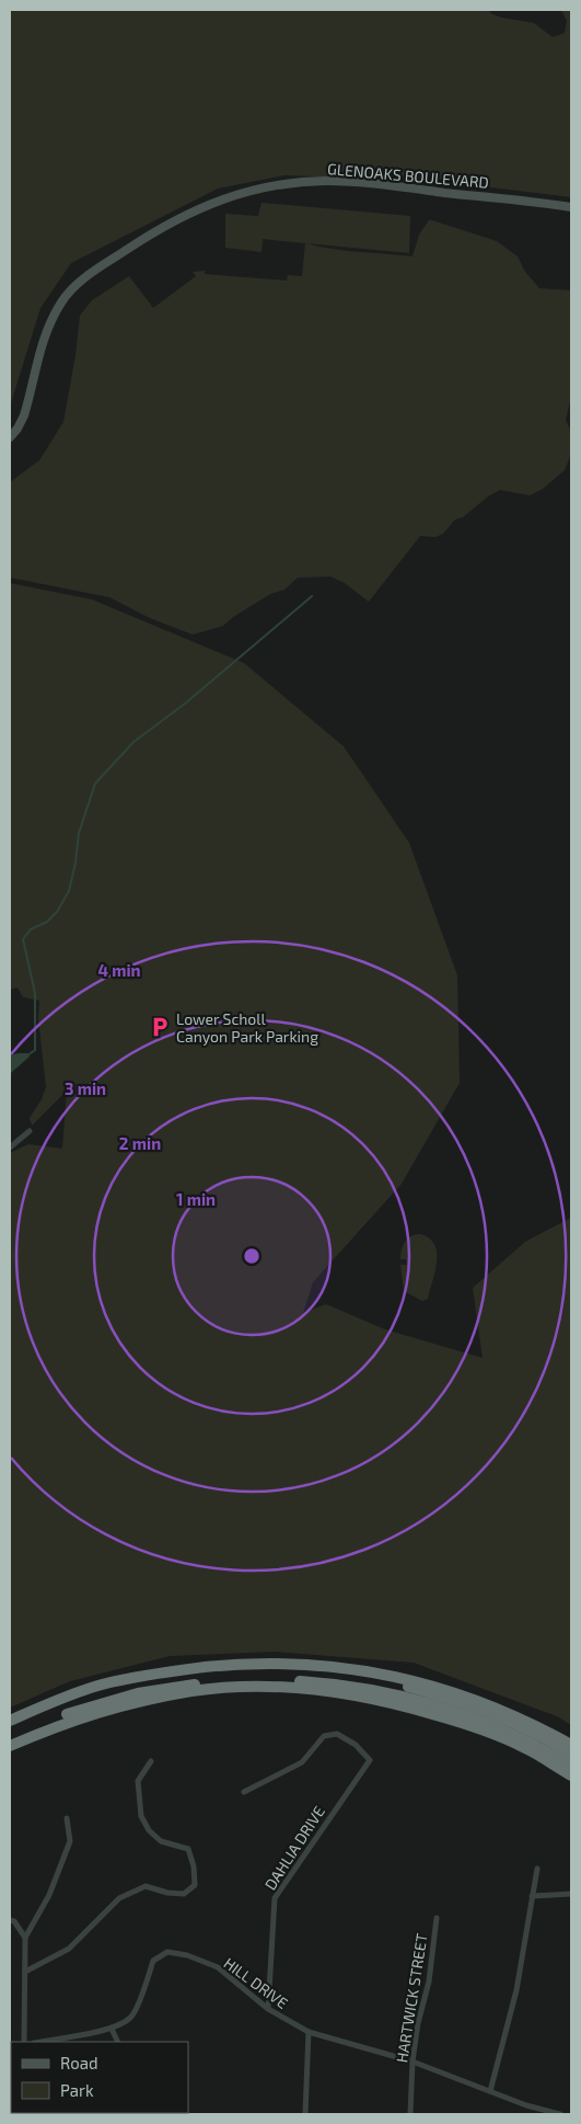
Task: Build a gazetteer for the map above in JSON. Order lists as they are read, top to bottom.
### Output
{
  "streets": {
    "street": [
      "GLENOAKS BOULEVARD",
      "DAHLIA DRIVE",
      "HILL DRIVE",
      "HARTWICK STREET"
    ]
  },
  "crossings": [
    ["DAHLIA DRIVE", "HILL DRIVE"],
    ["HILL DRIVE", "HARTWICK STREET"]
  ],
  "places": {
    "parking": ["Lower Scholl Canyon Park Parking"]
  },
  "legend": ["Road", "Park"],
  "rings": [
    "4 min",
    "3 min",
    "2 min",
    "1 min"
  ]
}
